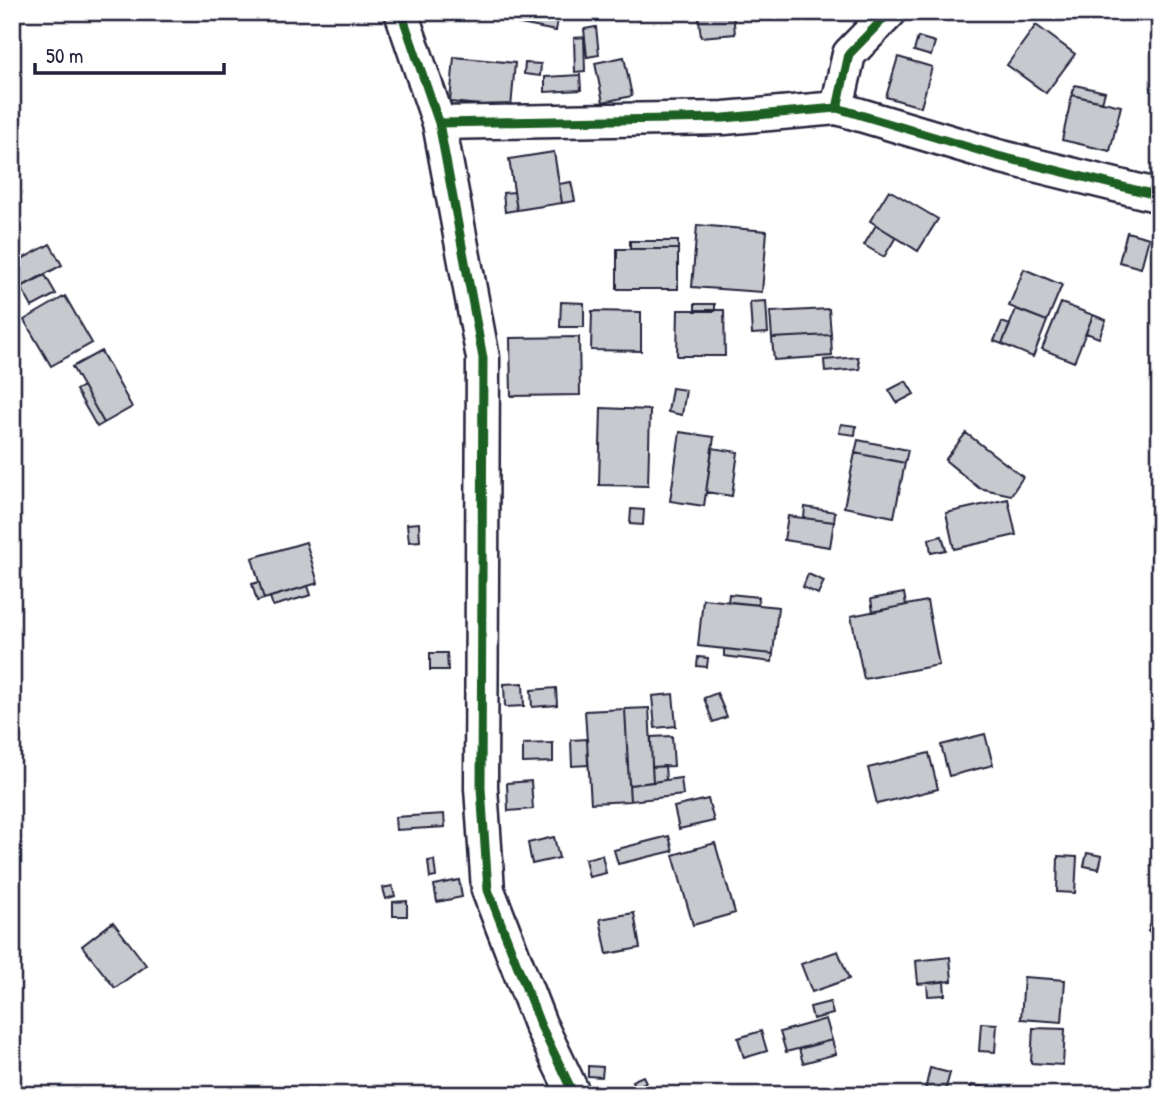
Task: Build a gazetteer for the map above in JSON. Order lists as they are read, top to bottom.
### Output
{
  "scale_bar": "50 m"
}
